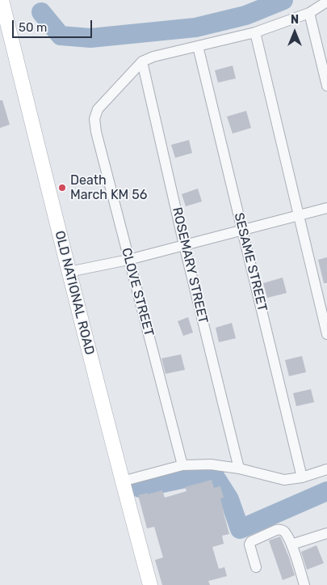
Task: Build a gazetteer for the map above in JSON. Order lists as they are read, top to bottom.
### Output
{
  "streets": {
    "main road": ["OLD NATIONAL ROAD"],
    "street": ["SESAME STREET", "ROSEMARY STREET", "CLOVE STREET"]
  },
  "crossings": [
    ["ROSEMARY STREET", "CLOVE STREET"]
  ],
  "places": ["Death March KM 56"],
  "scale_bar": "50 m",
  "north": "top"
}
